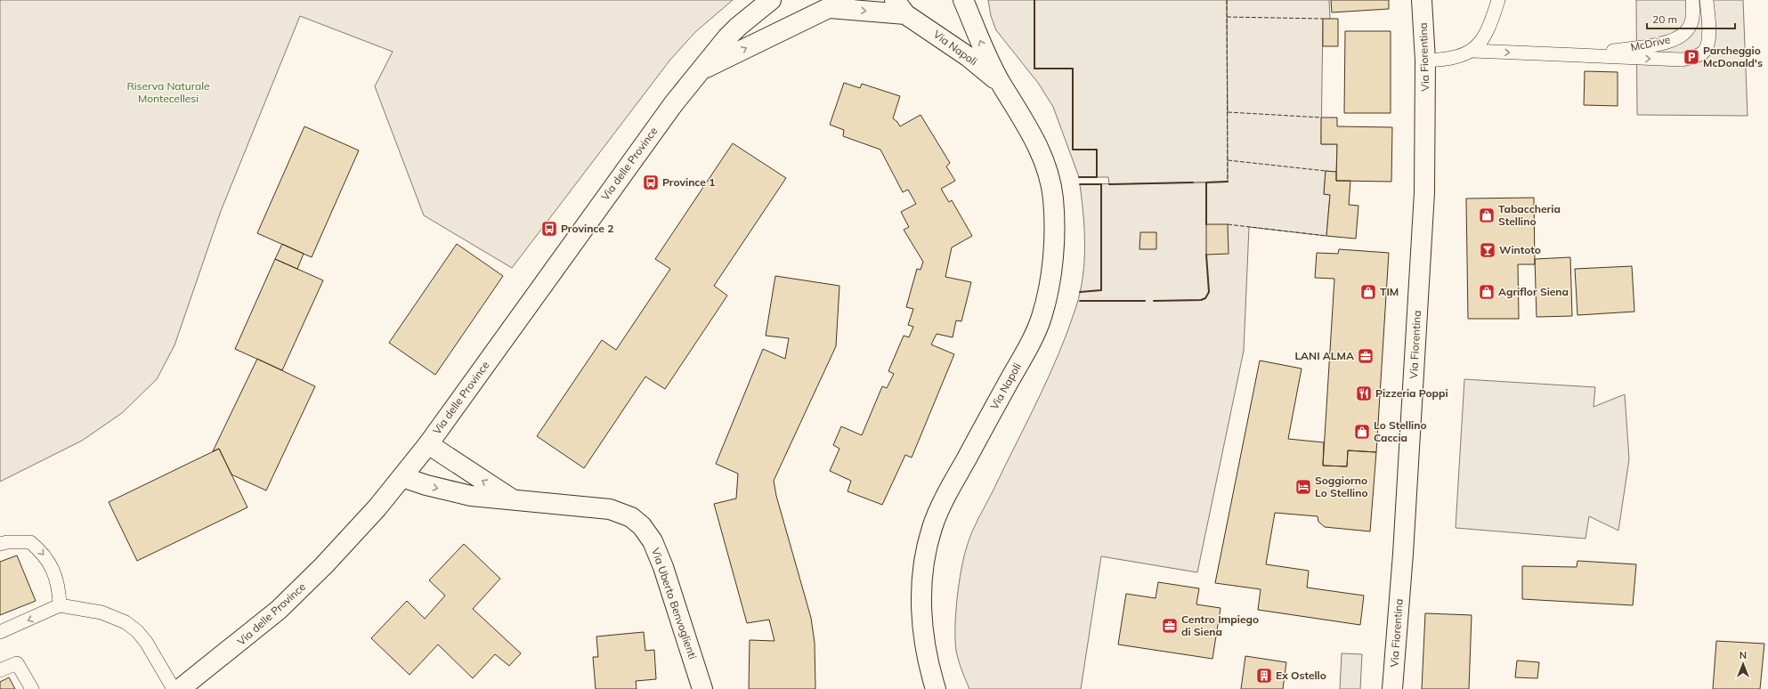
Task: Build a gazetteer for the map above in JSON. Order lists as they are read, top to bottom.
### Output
{
  "streets": {
    "main road": [
      "Via Napoli",
      "Via Fiorentina",
      "Via delle Province",
      "Via Uberto Benvoglienti"
    ],
    "lane": ["McDrive"]
  },
  "crossings": [
    ["Via Napoli", "Via delle Province"],
    ["Via delle Province", "Via Uberto Benvoglienti"]
  ],
  "parks": ["Riserva Naturale Montecellesi"],
  "places": {
    "parking": ["Parcheggio McDonald's"],
    "bus stop": ["Province 1", "Province 2"],
    "shop": [
      "Tabaccheria Stellino",
      "TIM",
      "Agriflor Siena",
      "Lo Stellino Caccia"
    ],
    "bar": ["Wintoto"],
    "office": ["LANI ALMA", "Centro Impiego di Siena"],
    "restaurant": ["Pizzeria Poppi"],
    "hotel": ["Soggiorno Lo Stellino"],
    "building": ["Ex Ostello"]
  },
  "scale_bar": "20 m",
  "north": "top"
}
